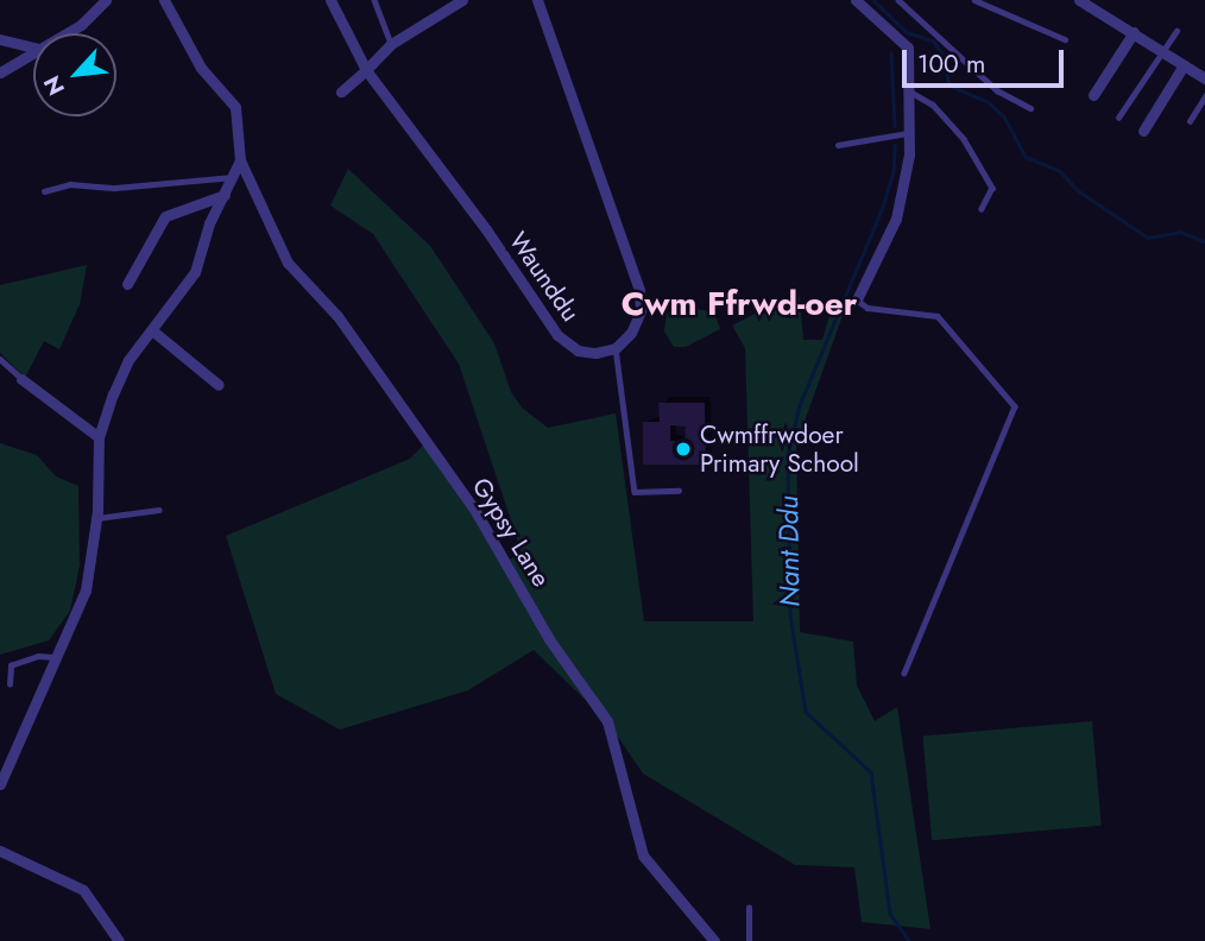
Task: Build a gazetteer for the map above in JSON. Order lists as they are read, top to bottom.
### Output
{
  "streets": {
    "street": ["Waunddu", "Gypsy Lane"]
  },
  "districts": ["Cwm Ffrwd-oer"],
  "water": ["Nant Ddu"],
  "places": ["Cwmffrwdoer Primary School"],
  "scale_bar": "100 m",
  "north": "bottom left"
}
